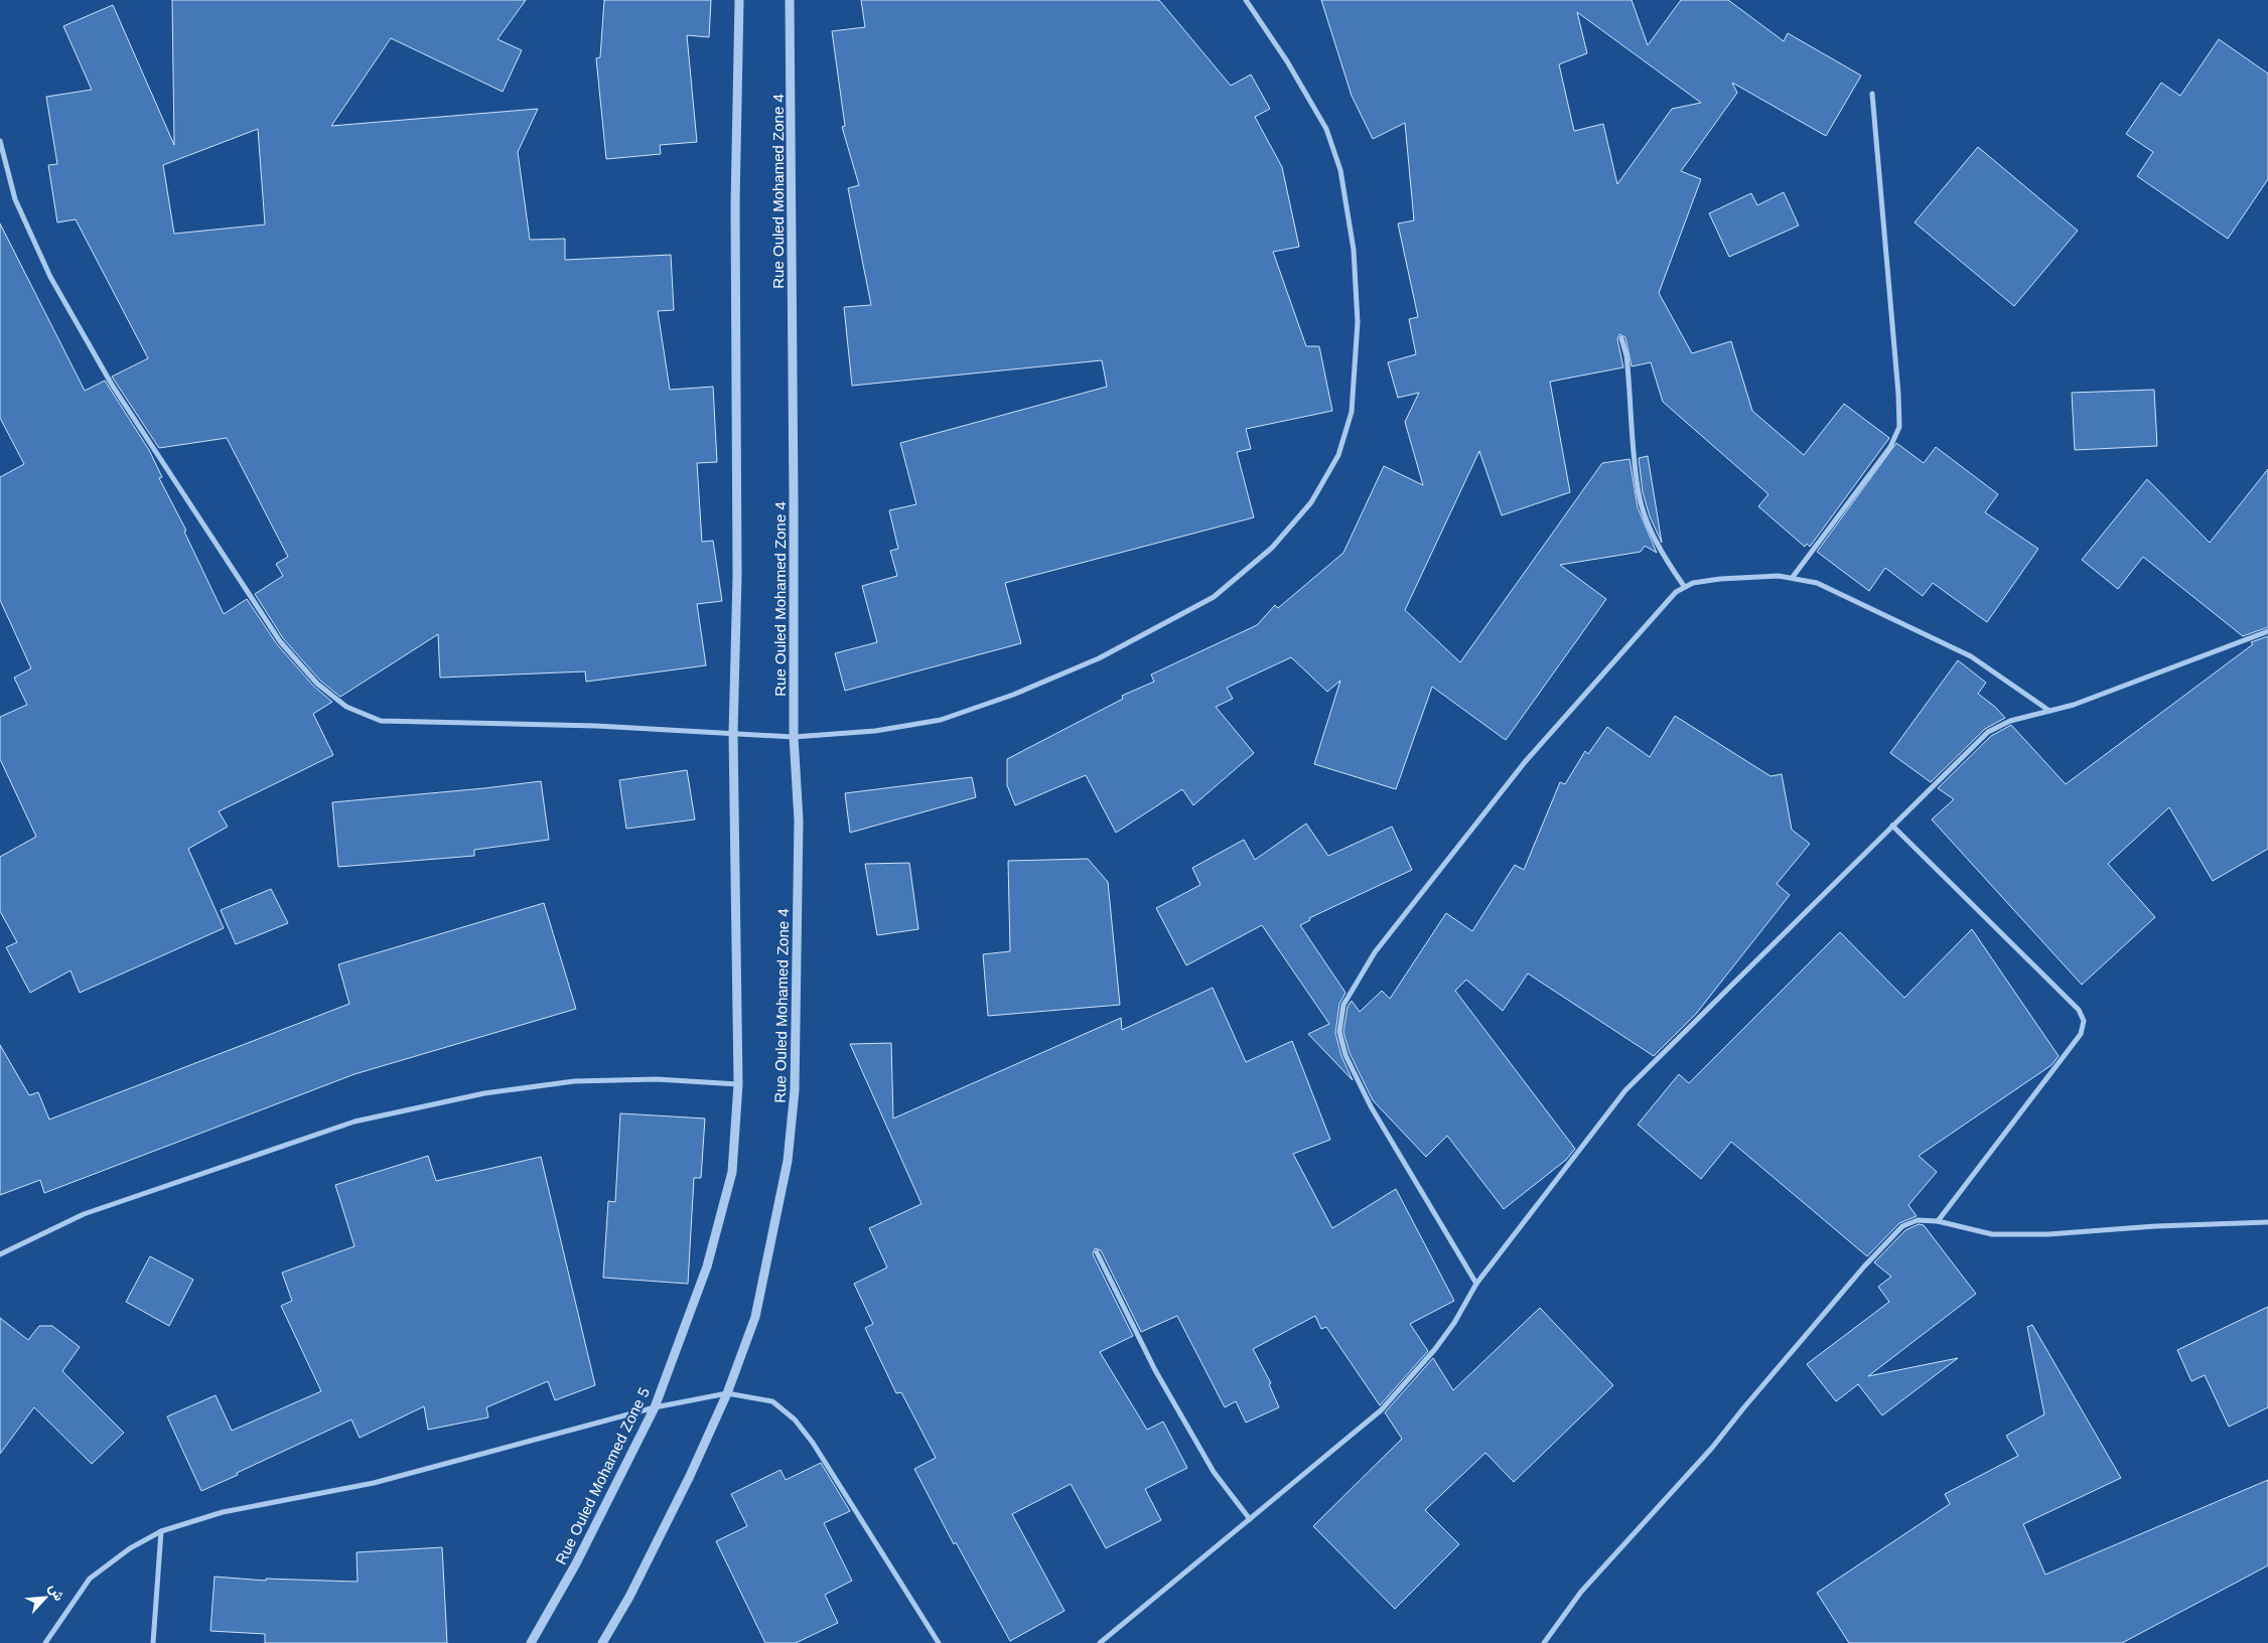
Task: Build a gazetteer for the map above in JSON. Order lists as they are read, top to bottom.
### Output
{
  "streets": {
    "street": ["Rue Ouled Mohamed Zone 4", "Rue Ouled Mohamed Zone 5"]
  },
  "north": "top right"
}
